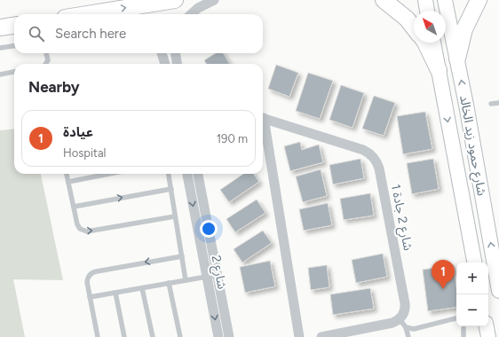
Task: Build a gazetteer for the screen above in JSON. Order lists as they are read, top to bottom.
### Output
{
  "streets": {
    "main road": ["شارع حمود زيد الخالد"],
    "street": ["شارع 2 جادة 1", "شارع 2"]
  },
  "north": "top left",
  "page": {
    "search": "Search here",
    "heading": "Nearby",
    "list": [
      {
        "mark": "1",
        "name": "عيادة",
        "note": "Hospital",
        "value": "190 m"
      }
    ],
    "pins": "1",
    "map_buttons": ["+", "−"]
  }
}
